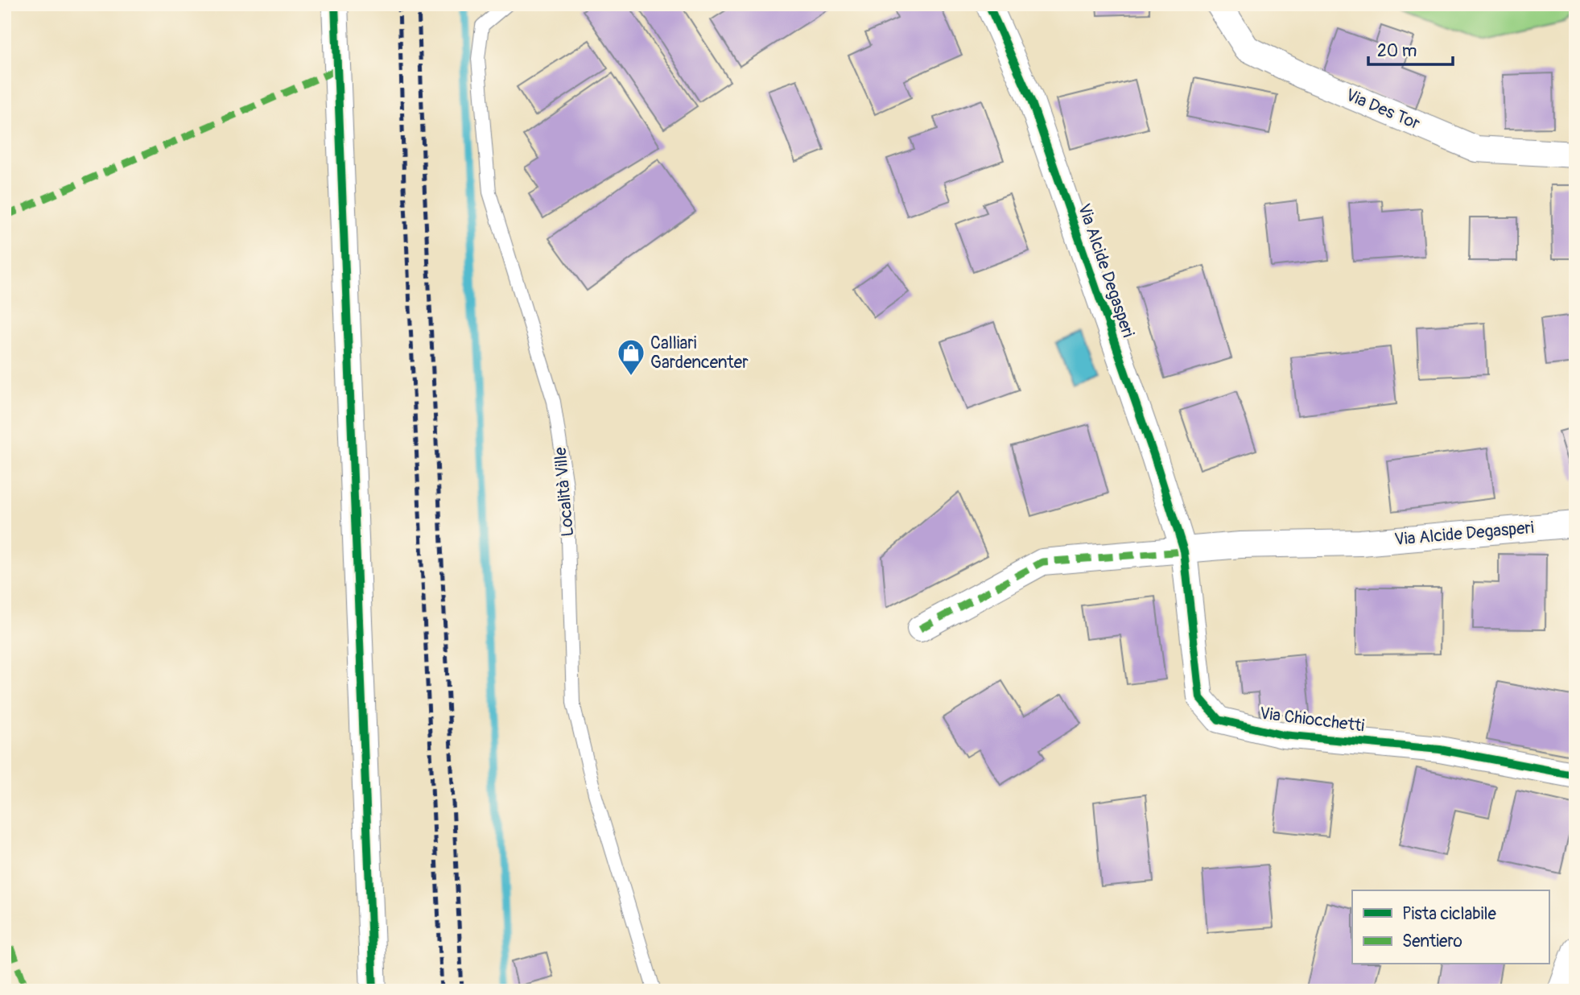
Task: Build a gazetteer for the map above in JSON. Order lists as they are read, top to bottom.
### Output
{
  "streets": {
    "street": ["Via Des Tor", "Via Alcide Degasperi", "Via Chiocchetti"],
    "lane": ["Località Ville"]
  },
  "crossings": [
    ["Via Alcide Degasperi", "Via Chiocchetti"]
  ],
  "places": {
    "shop": ["Calliari Gardencenter"]
  },
  "legend": ["Pista ciclabile", "Sentiero"],
  "scale_bar": "20 m"
}
